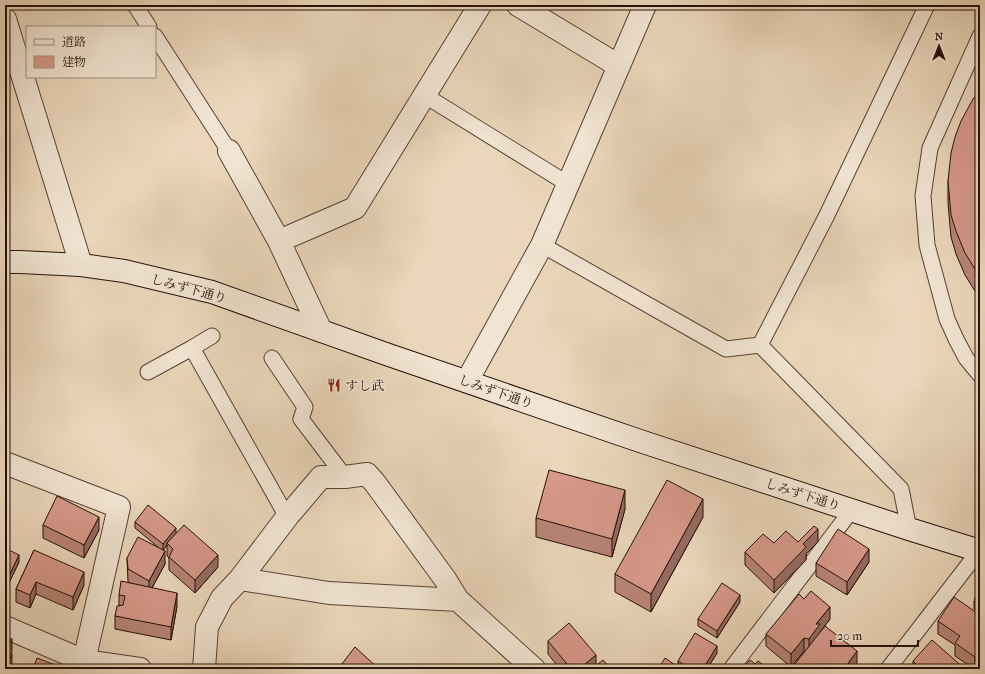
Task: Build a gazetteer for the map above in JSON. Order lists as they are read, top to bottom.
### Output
{
  "streets": {
    "street": ["しみず下通り"]
  },
  "places": {
    "restaurant": ["すし武"]
  },
  "legend": ["道路", "建物"],
  "scale_bar": "20 m",
  "north": "top"
}
